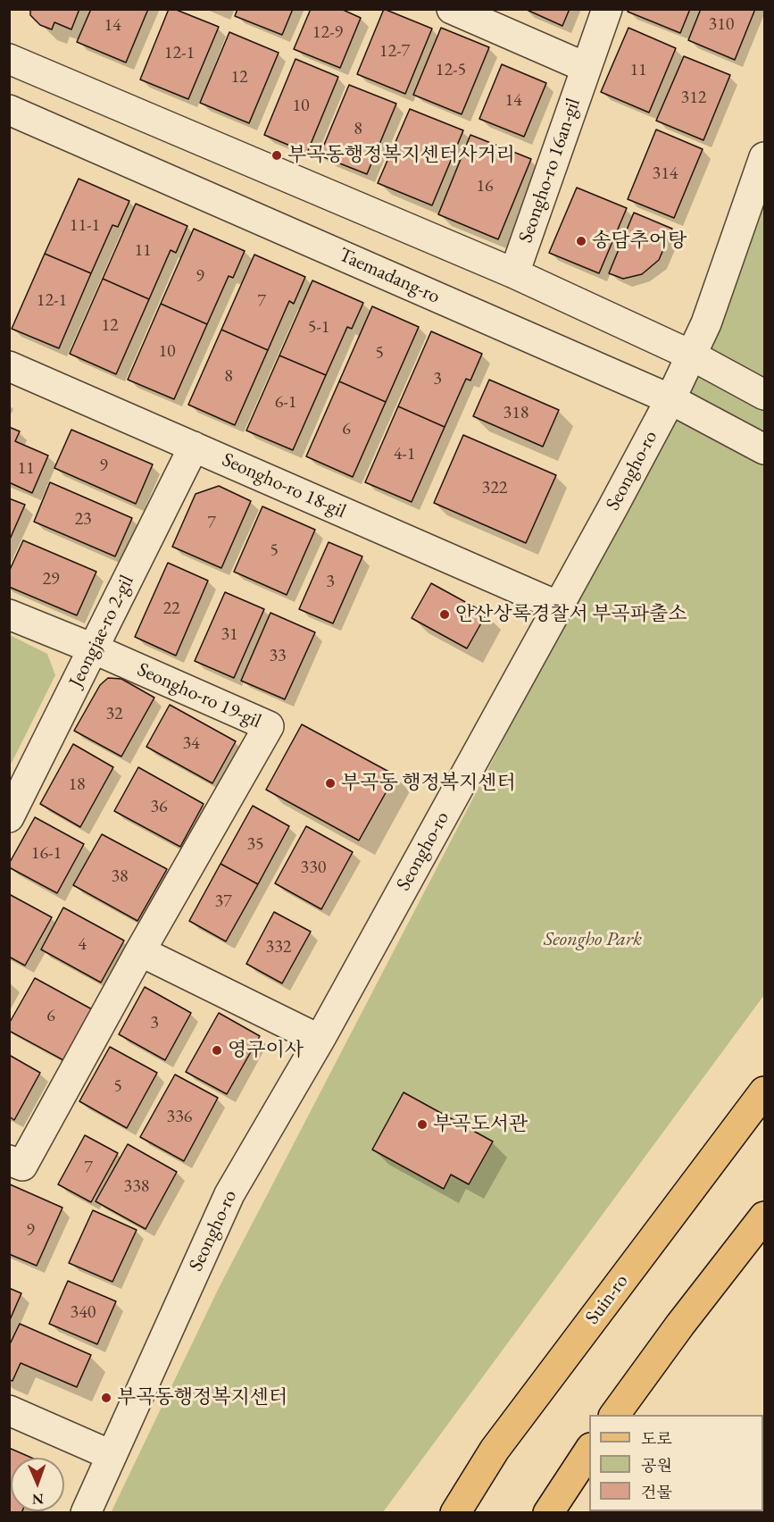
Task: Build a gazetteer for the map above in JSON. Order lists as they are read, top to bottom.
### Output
{
  "streets": {
    "main road": ["Suin-ro"],
    "street": [
      "Seongho-ro 16an-gil",
      "Taemadang-ro",
      "Seongho-ro",
      "Seongho-ro 18-gil",
      "Jeongjae-ro 2-gil",
      "Seongho-ro 19-gil"
    ]
  },
  "crossings": [
    ["Taemadang-ro", "Seongho-ro"],
    ["Seongho-ro", "Seongho-ro 18-gil"],
    ["Seongho-ro 18-gil", "Jeongjae-ro 2-gil"],
    ["Jeongjae-ro 2-gil", "Seongho-ro 19-gil"]
  ],
  "parks": ["Seongho Park"],
  "places": [
    "부곡동행정복지센터사거리",
    "송담추어탕",
    "안산상록경찰서 부곡파출소",
    "부곡동 행정복지센터",
    "영구이사",
    "부곡도서관",
    "부곡동행정복지센터"
  ],
  "house_numbers": [
    "310",
    "14",
    "12-9",
    "12-7",
    "12-1",
    "12-5",
    "11",
    "12",
    "312",
    "14",
    "10",
    "8",
    "314",
    "16",
    "11-1",
    "11",
    "9",
    "12-1",
    "7",
    "12",
    "5-1",
    "10",
    "5",
    "8",
    "3",
    "6-1",
    "318",
    "6",
    "4-1",
    "9",
    "11",
    "322",
    "23",
    "7",
    "5",
    "29",
    "3",
    "22",
    "31",
    "33",
    "32",
    "34",
    "18",
    "36",
    "35",
    "16-1",
    "330",
    "38",
    "37",
    "4",
    "332",
    "6",
    "3",
    "5",
    "336",
    "7",
    "338",
    "9",
    "340"
  ],
  "legend": ["도로", "공원", "건물"],
  "north": "bottom"
}
